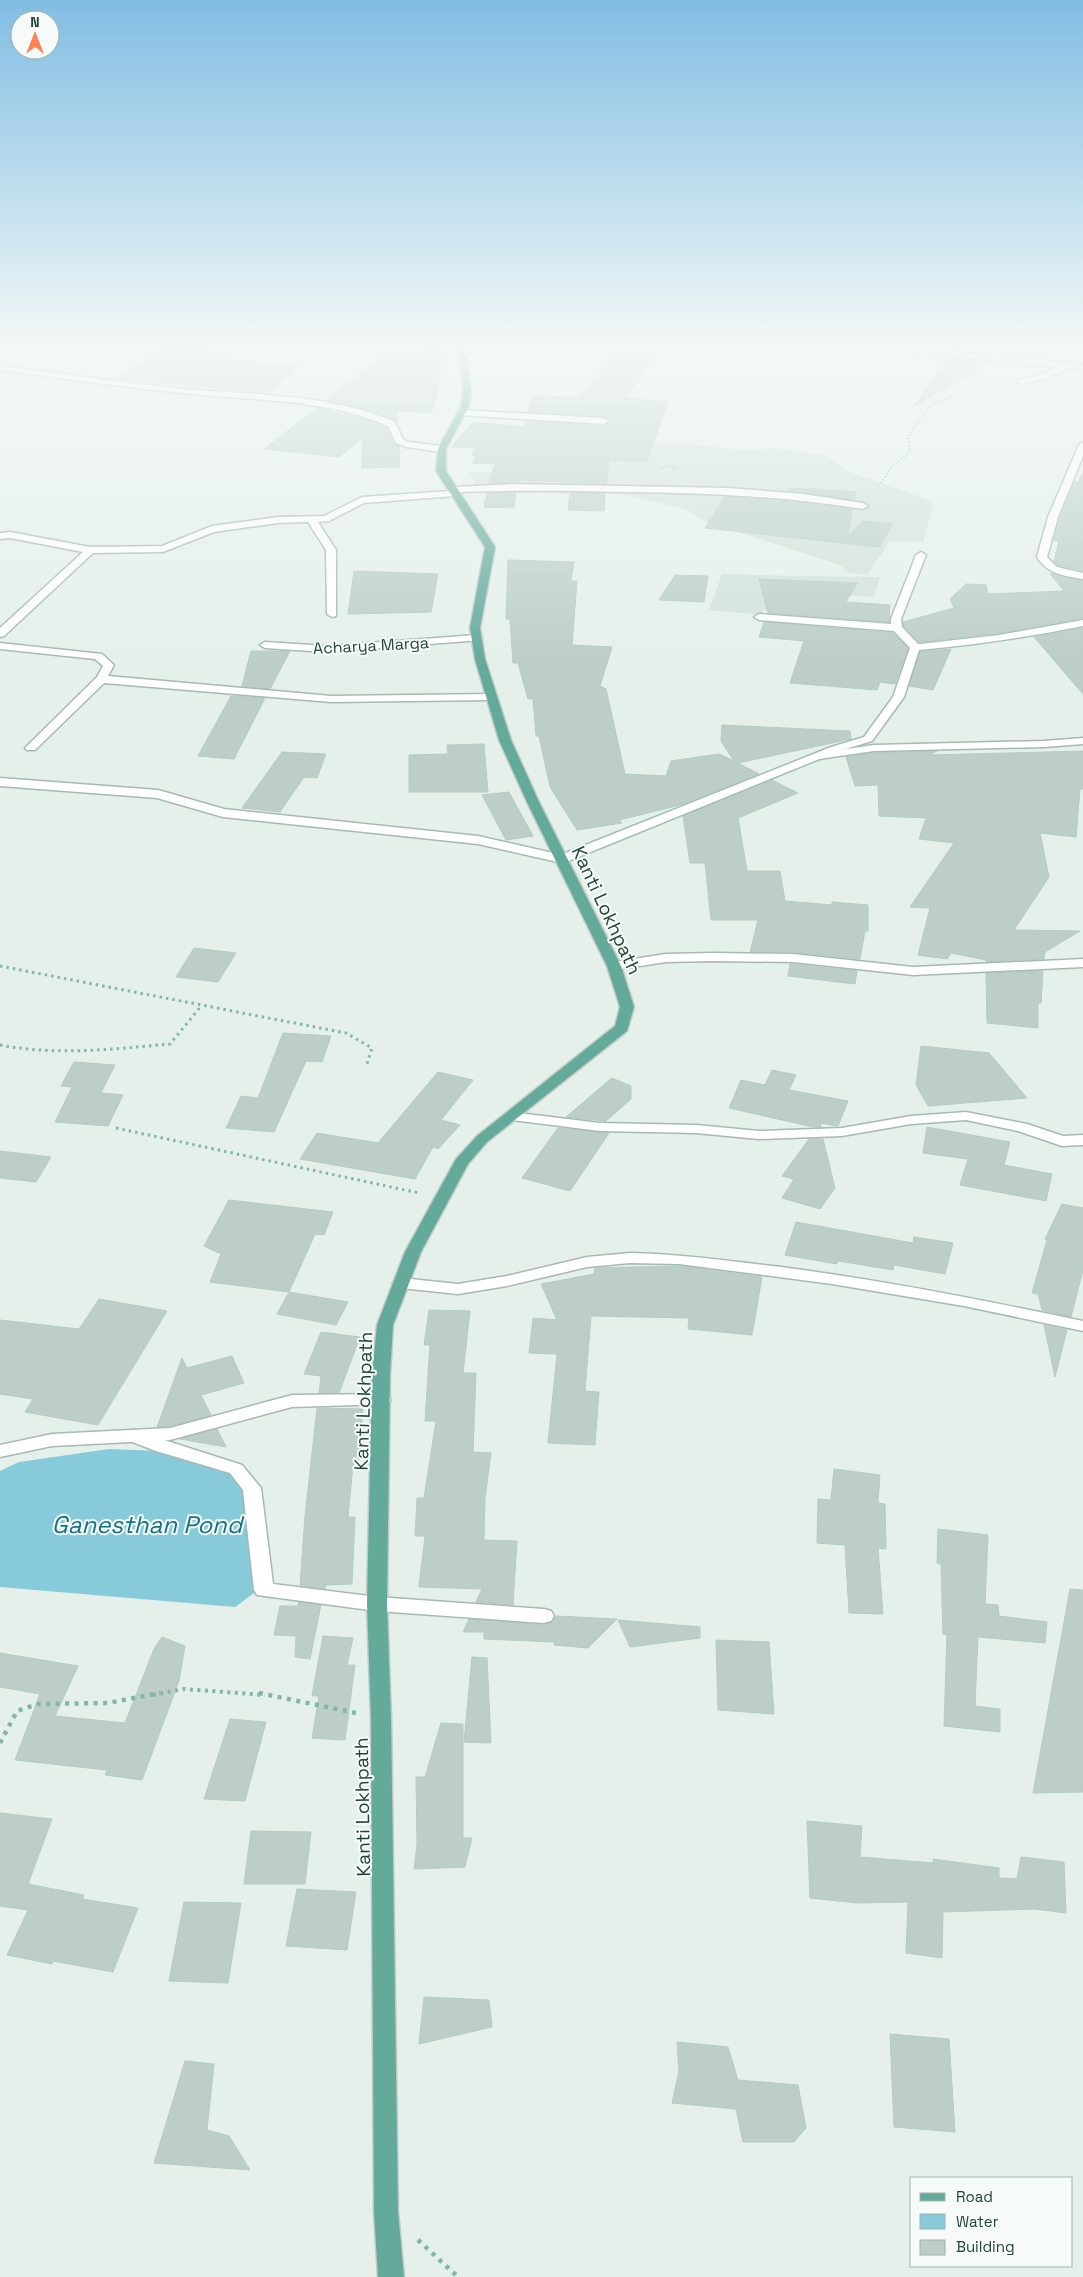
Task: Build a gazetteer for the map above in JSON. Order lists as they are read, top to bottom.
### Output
{
  "streets": {
    "main road": ["Kanti Lokhpath"],
    "street": ["Acharya Marga"]
  },
  "crossings": [
    ["Acharya Marga", "Kanti Lokhpath"]
  ],
  "water": ["Ganesthan Pond"],
  "legend": ["Road", "Water", "Building"],
  "north": "top"
}
